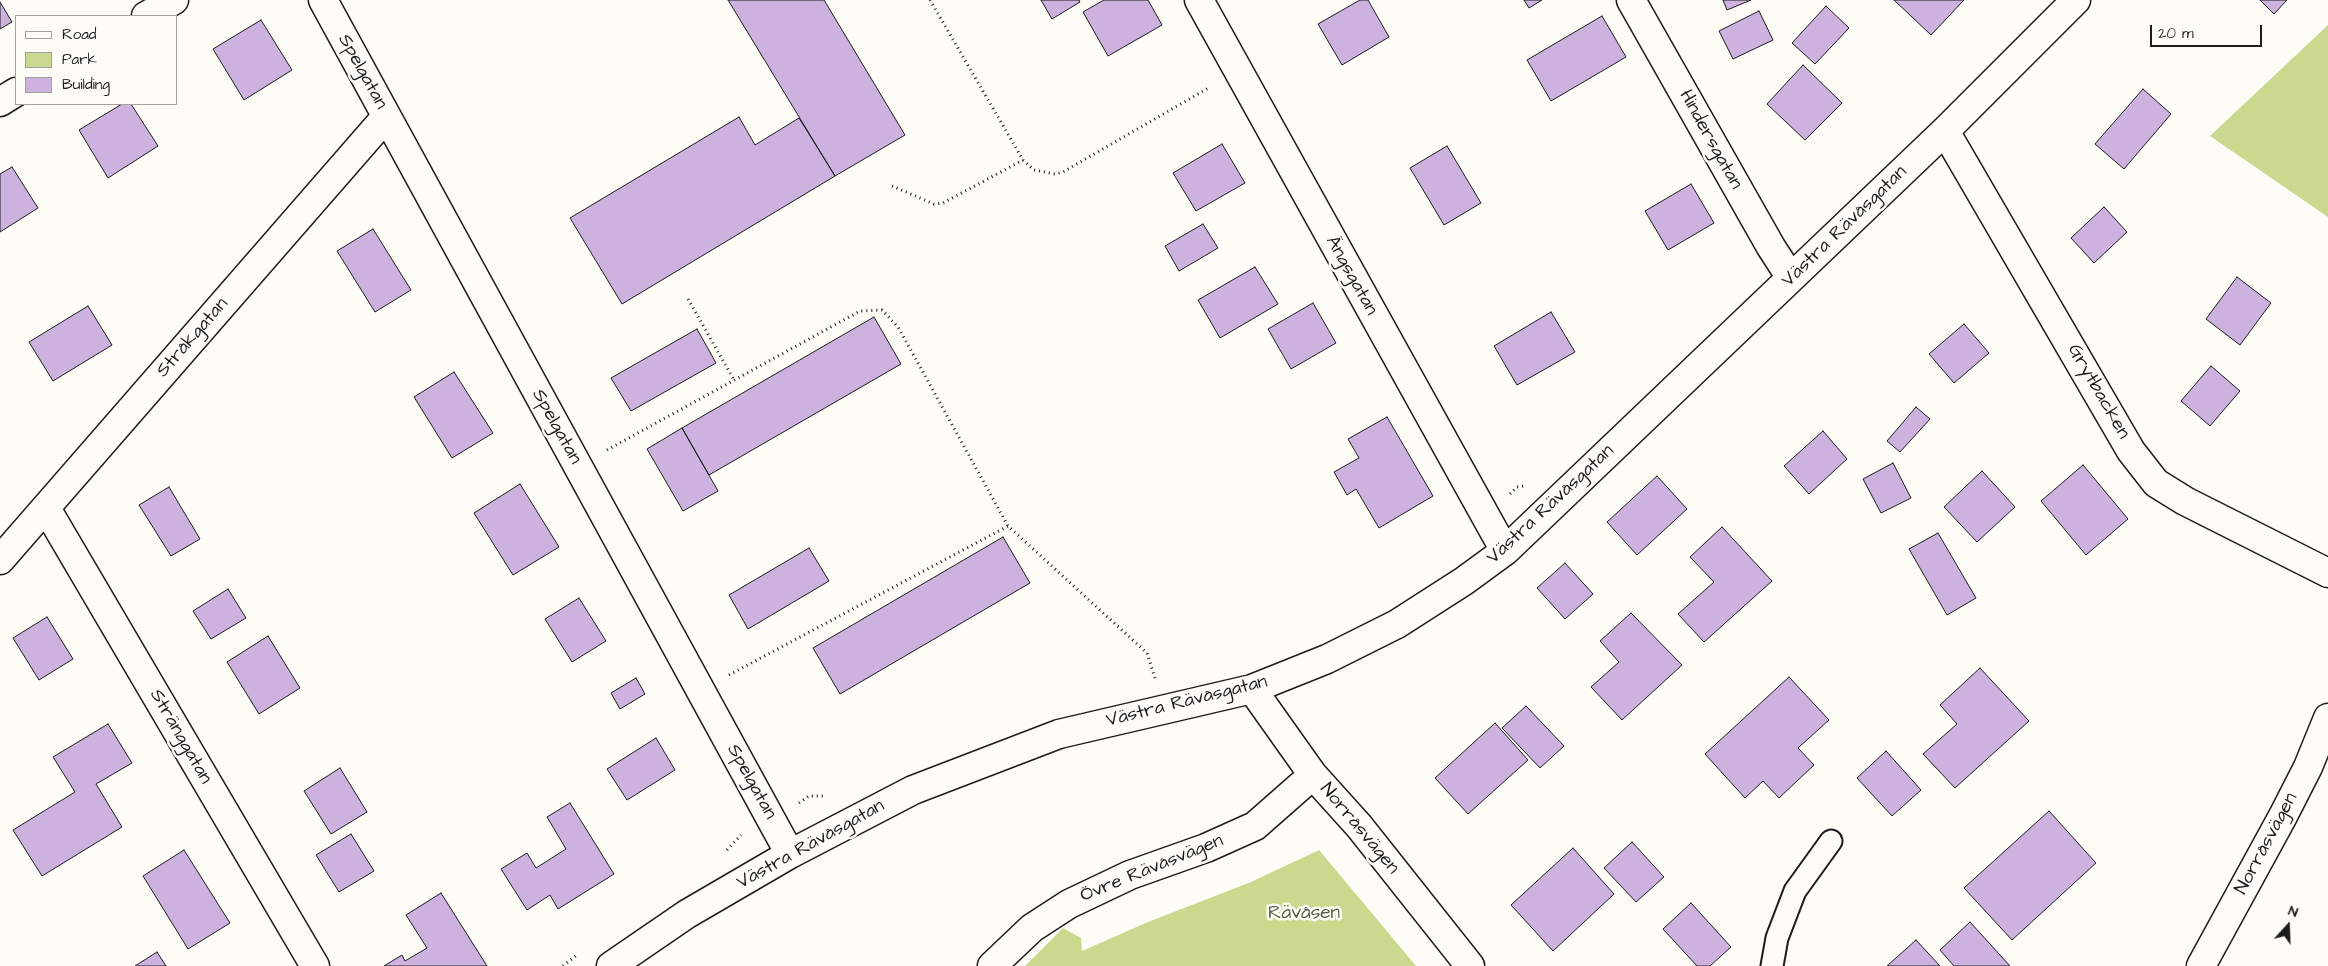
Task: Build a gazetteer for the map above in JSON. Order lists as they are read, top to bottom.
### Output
{
  "streets": {
    "street": [
      "Spelgatan",
      "Hindersgatan",
      "Västra Rävåsgatan",
      "Ängsgatan",
      "Stråkgatan",
      "Grytbacken",
      "Stränggatan",
      "Norråsvägen",
      "Övre Rävåsvägen"
    ]
  },
  "crossings": [
    ["Spelgatan", "Västra Rävåsgatan"],
    ["Spelgatan", "Stråkgatan"],
    ["Hindersgatan", "Västra Rävåsgatan"],
    ["Västra Rävåsgatan", "Ängsgatan"],
    ["Västra Rävåsgatan", "Grytbacken"],
    ["Västra Rävåsgatan", "Norråsvägen"],
    ["Stråkgatan", "Stränggatan"],
    ["Norråsvägen", "Övre Rävåsvägen"]
  ],
  "parks": ["Rävåsen"],
  "legend": ["Road", "Park", "Building"],
  "scale_bar": "20 m",
  "north": "top"
}
